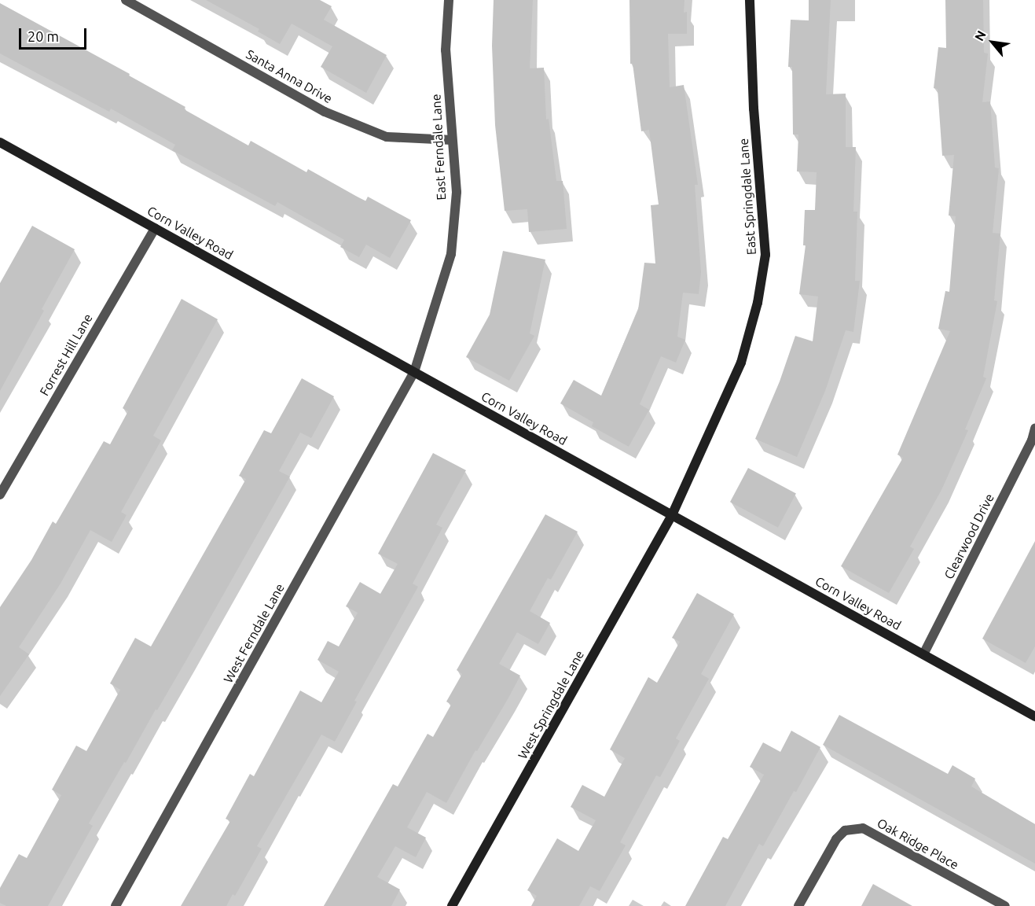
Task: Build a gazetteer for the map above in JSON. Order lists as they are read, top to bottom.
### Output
{
  "streets": {
    "main road": ["East Springdale Lane", "Corn Valley Road", "West Springdale Lane"],
    "street": [
      "Santa Anna Drive",
      "East Ferndale Lane",
      "Forrest Hill Lane",
      "Clearwood Drive",
      "West Ferndale Lane",
      "Oak Ridge Place"
    ]
  },
  "crossings": [
    ["Santa Anna Drive", "East Ferndale Lane"],
    ["East Ferndale Lane", "Corn Valley Road"],
    ["East Ferndale Lane", "West Ferndale Lane"],
    ["East Springdale Lane", "Corn Valley Road"],
    ["East Springdale Lane", "West Springdale Lane"],
    ["Corn Valley Road", "Forrest Hill Lane"],
    ["Corn Valley Road", "Clearwood Drive"],
    ["Corn Valley Road", "West Ferndale Lane"],
    ["Corn Valley Road", "West Springdale Lane"]
  ],
  "scale_bar": "20 m",
  "north": "top left"
}
